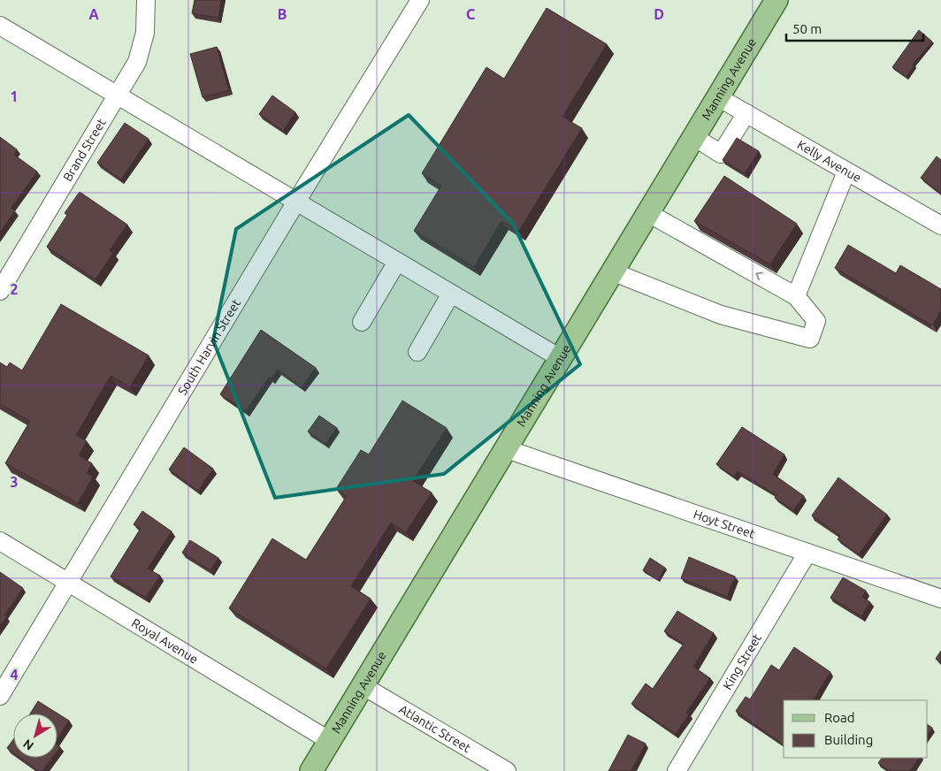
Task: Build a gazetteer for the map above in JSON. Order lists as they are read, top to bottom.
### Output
{
  "streets": {
    "main road": ["Manning Avenue"],
    "street": [
      "Brand Street",
      "Kelly Avenue",
      "South Harvin Street",
      "Hoyt Street",
      "Royal Avenue",
      "King Street",
      "Atlantic Street"
    ]
  },
  "crossings": [
    ["Manning Avenue", "Kelly Avenue"],
    ["Manning Avenue", "Hoyt Street"],
    ["Manning Avenue", "Royal Avenue"],
    ["Manning Avenue", "Atlantic Street"],
    ["South Harvin Street", "Royal Avenue"],
    ["Hoyt Street", "King Street"]
  ],
  "legend": ["Road", "Building"],
  "scale_bar": "50 m",
  "north": "bottom left",
  "grid": {
    "columns": [
      "A",
      "B",
      "C",
      "D"
    ],
    "rows": [
      "1",
      "2",
      "3",
      "4"
    ]
  }
}
